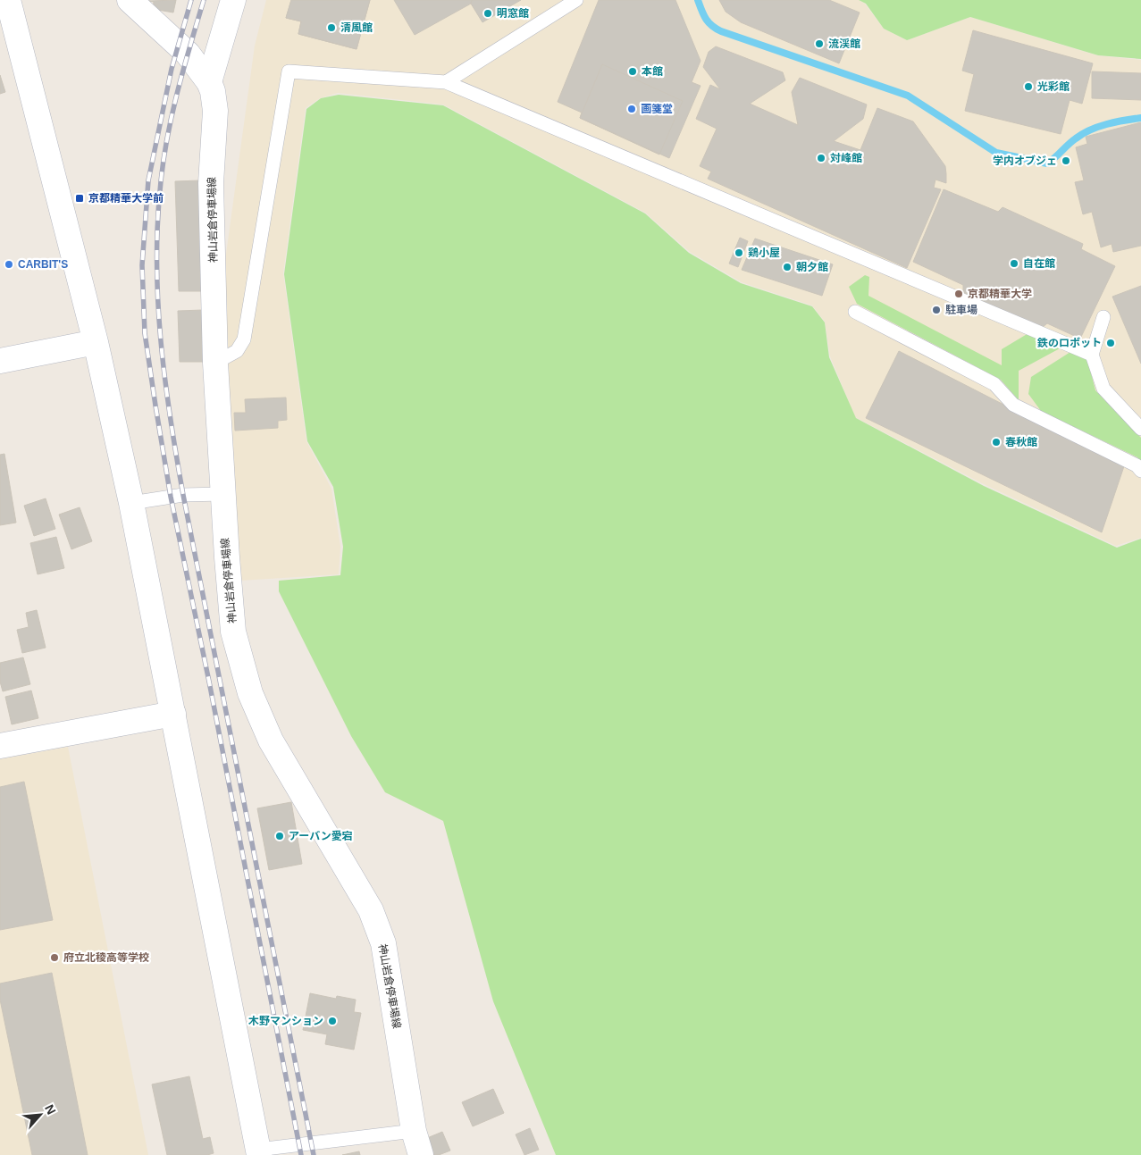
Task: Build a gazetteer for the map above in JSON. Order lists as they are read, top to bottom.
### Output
{
  "streets": {
    "street": ["神山岩倉停車場線"]
  },
  "places": {
    "other": [
      "明窓館",
      "清風館",
      "流渓館",
      "本館",
      "光彩館",
      "画箋堂",
      "対峰館",
      "学内オブジェ",
      "鶏小屋",
      "自在館",
      "CARBIT'S",
      "朝夕館",
      "京都精華大学",
      "駐車場",
      "鉄のロボット",
      "春秋館",
      "アーバン愛宕",
      "府立北稜高等学校",
      "木野マンション"
    ],
    "transit": ["京都精華大学前"]
  },
  "north": "top right"
}
